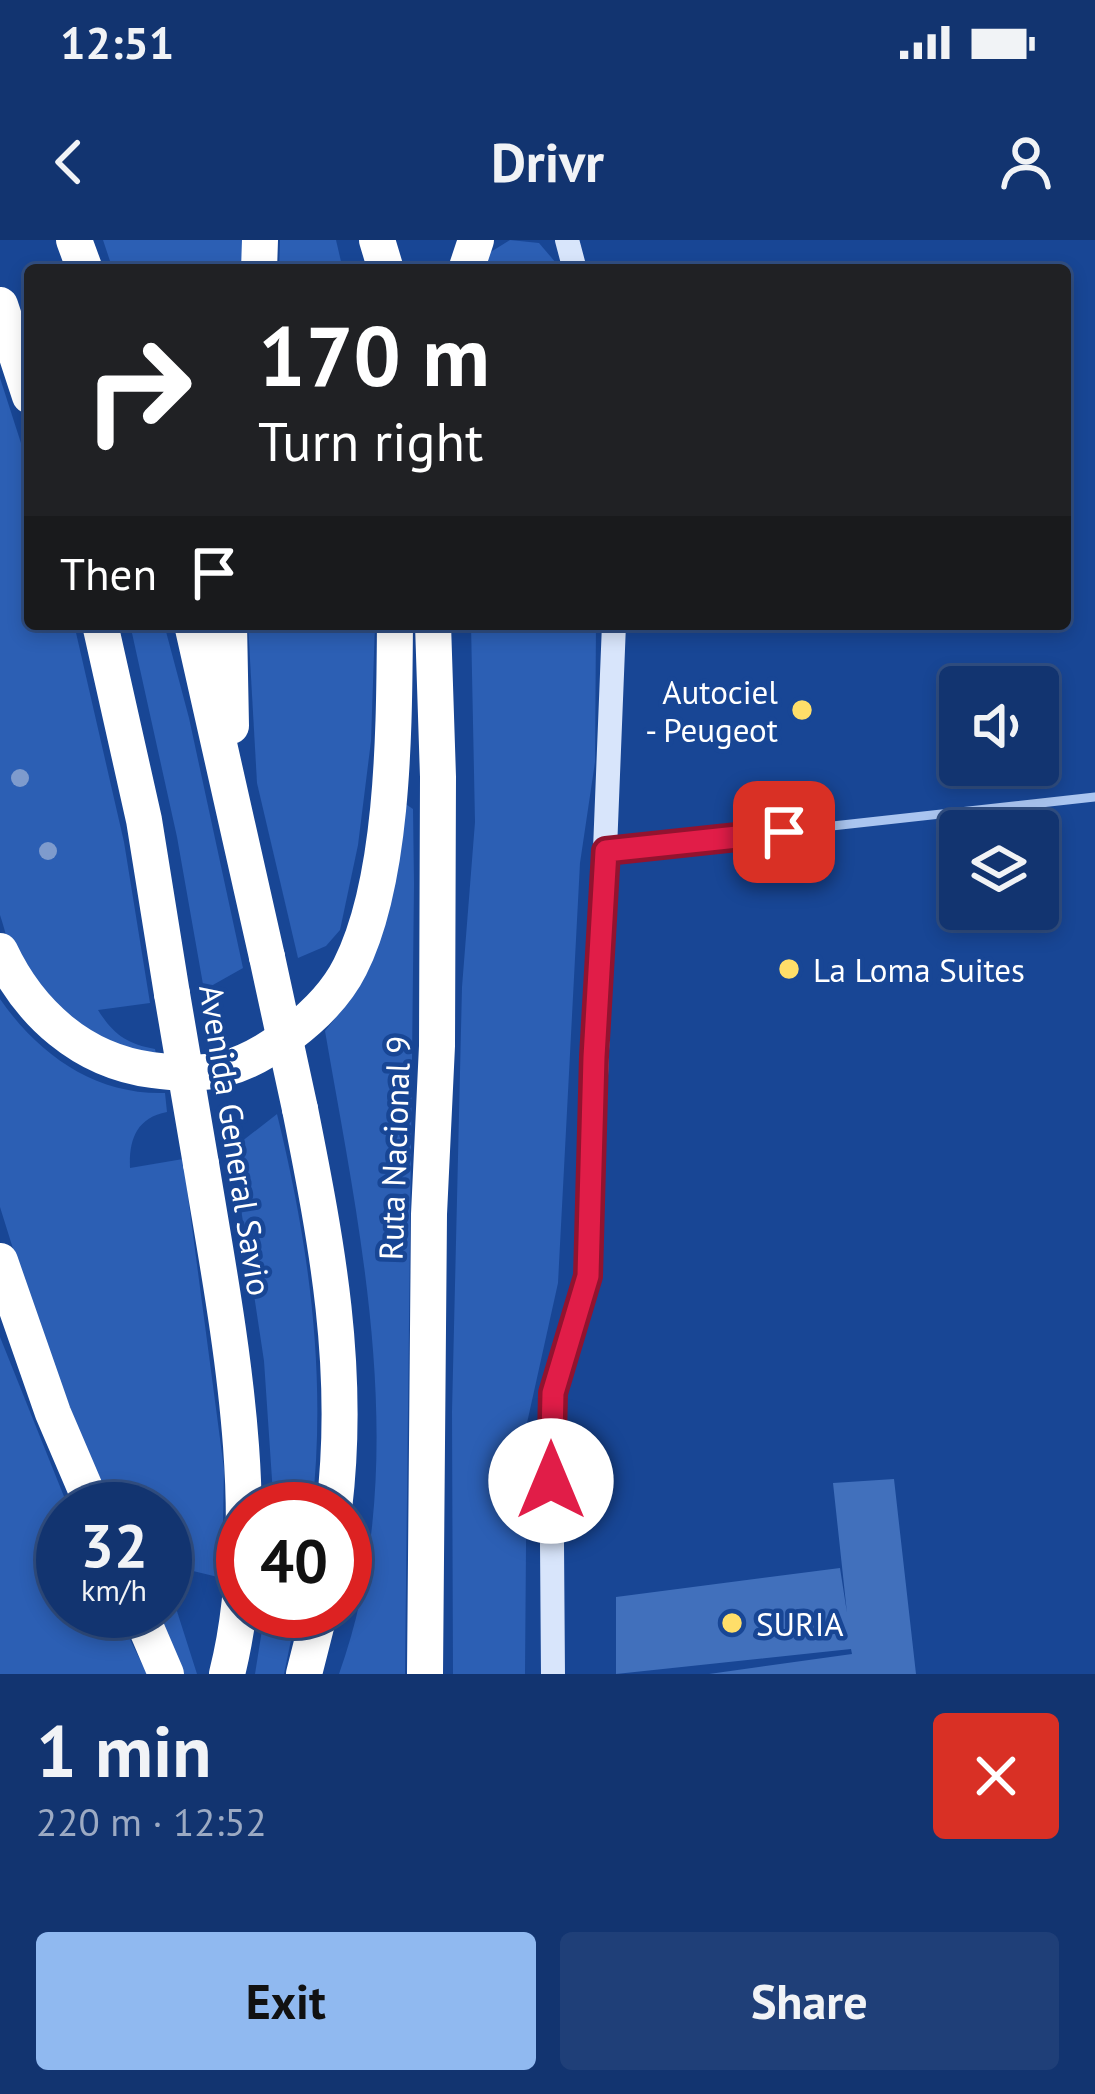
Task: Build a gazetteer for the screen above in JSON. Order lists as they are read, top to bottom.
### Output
{
  "streets": {
    "highway": ["Avenida General Savio", "Ruta Nacional 9"]
  },
  "places": ["Autociel - Peugeot", "La Loma Suites", "SURIA"],
  "page": {
    "status": "12:51",
    "header": "Drivr",
    "turn": ["170 m", "Turn right"],
    "then": "Then",
    "speed": "32 km/h",
    "limit": "40",
    "heading": ["1 min", "220 m · 12:52"],
    "buttons": ["Exit", "Share"]
  }
}
